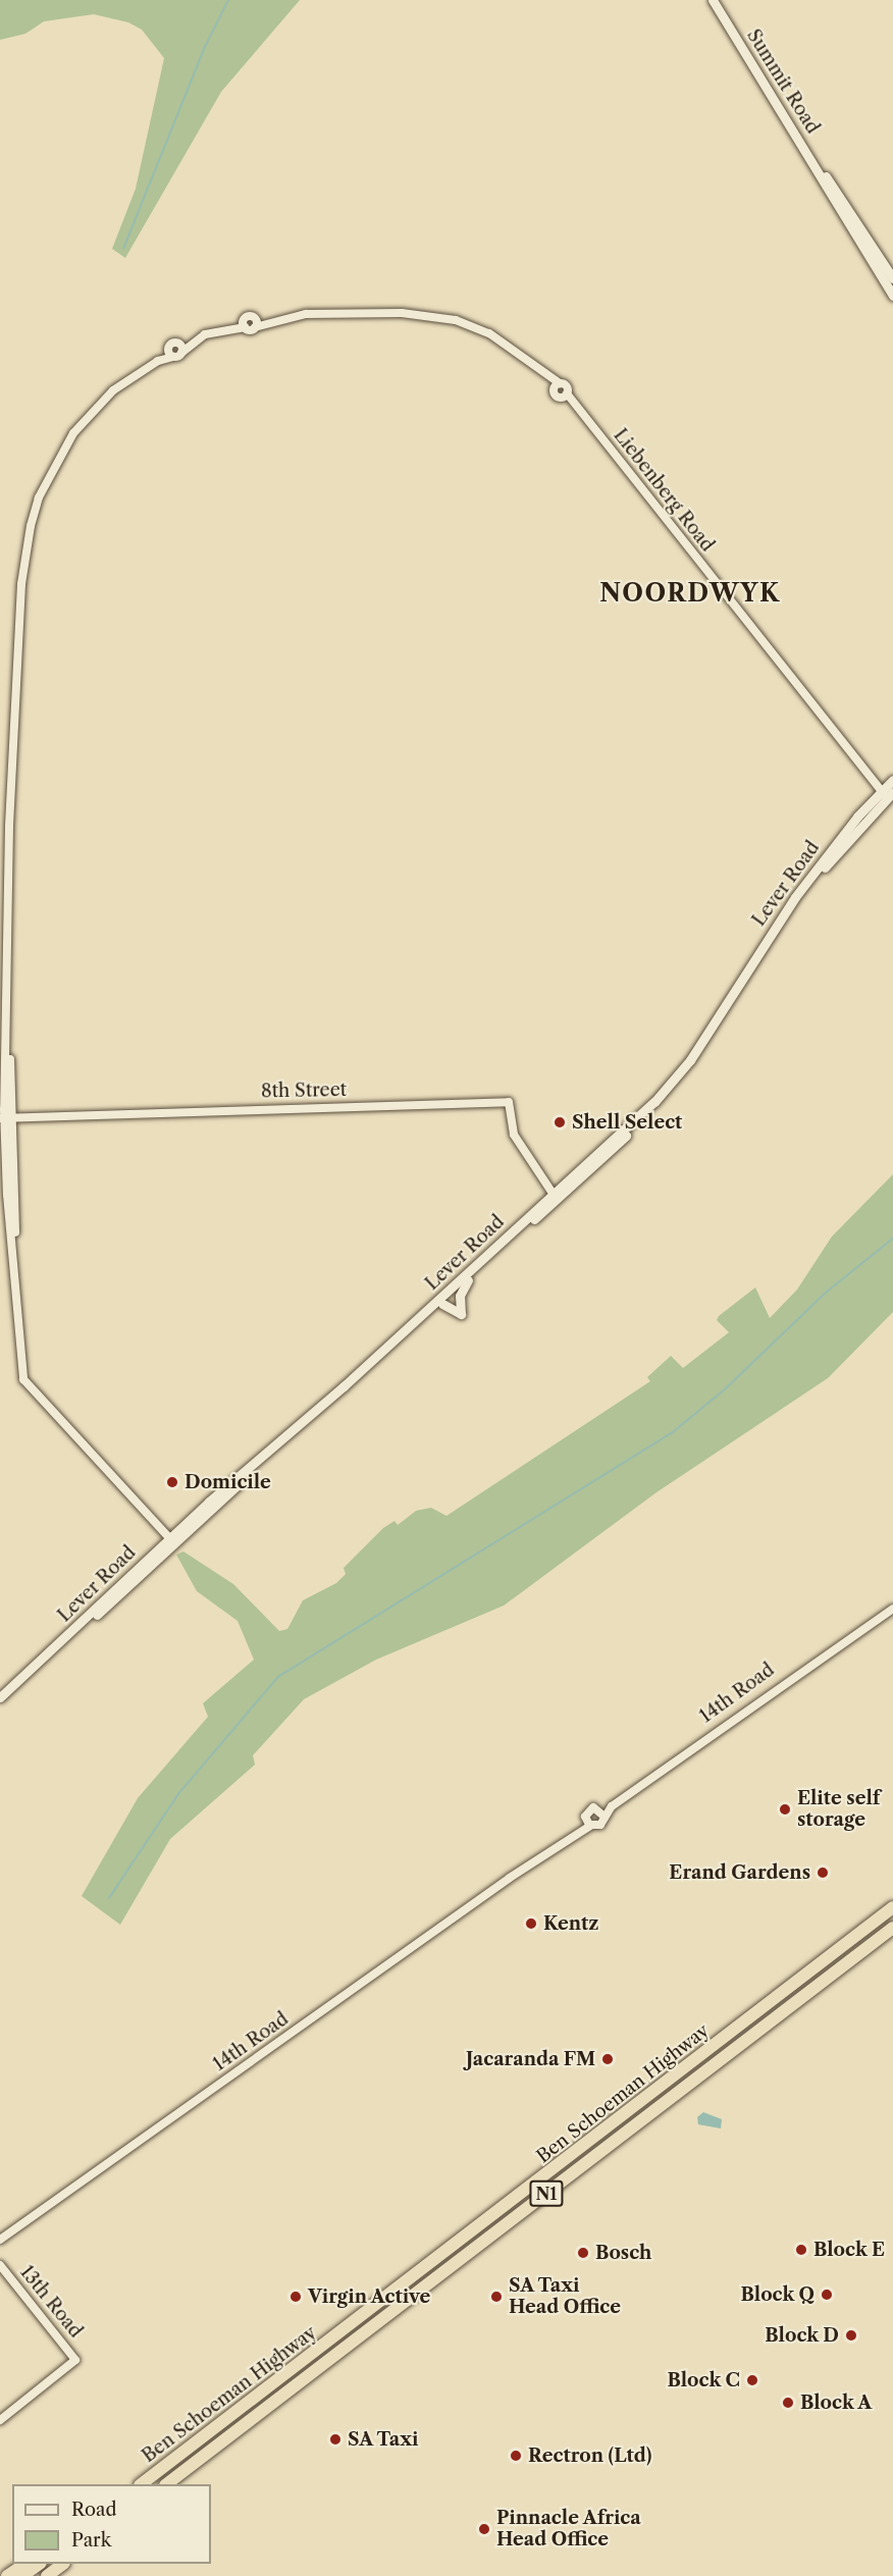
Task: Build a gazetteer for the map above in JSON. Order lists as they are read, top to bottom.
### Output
{
  "streets": {
    "highway": ["Ben Schoeman Highway", "N1"],
    "main road": ["Summit Road", "Lever Road"],
    "street": [
      "Liebenberg Road",
      "8th Street",
      "14th Road",
      "13th Road"
    ]
  },
  "crossings": [
    ["Liebenberg Road", "Lever Road"],
    ["Lever Road", "8th Street"]
  ],
  "districts": ["NOORDWYK"],
  "places": [
    "Shell Select",
    "Domicile",
    "Elite self storage",
    "Erand Gardens",
    "Kentz",
    "Jacaranda FM",
    "Block E",
    "Bosch",
    "Block Q",
    "Virgin Active",
    "SA Taxi Head Office",
    "Block D",
    "Block C",
    "Block A",
    "SA Taxi",
    "Rectron (Ltd)",
    "Pinnacle Africa Head Office"
  ],
  "legend": ["Road", "Park"]
}
